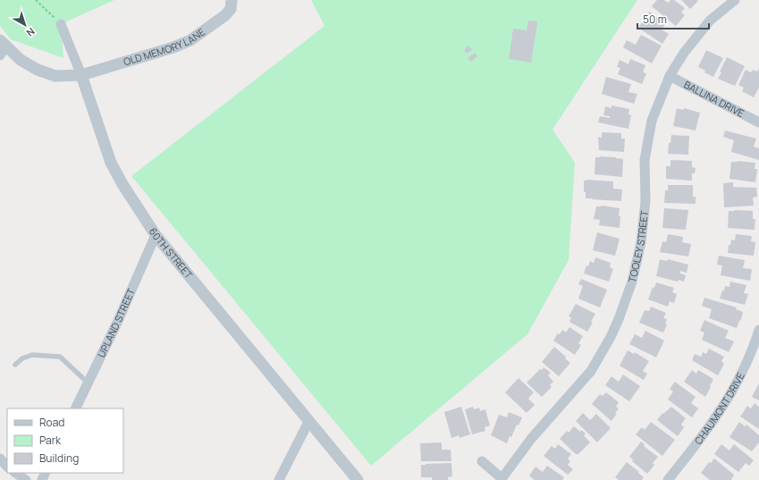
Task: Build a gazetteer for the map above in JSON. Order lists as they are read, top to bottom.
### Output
{
  "streets": {
    "street": [
      "OLD MEMORY LANE",
      "BALLINA DRIVE",
      "TOOLEY STREET",
      "60TH STREET",
      "UPLAND STREET",
      "CHAUMONT DRIVE"
    ]
  },
  "crossings": [
    ["OLD MEMORY LANE", "60TH STREET"],
    ["BALLINA DRIVE", "TOOLEY STREET"],
    ["60TH STREET", "UPLAND STREET"]
  ],
  "legend": ["Road", "Park", "Building"],
  "scale_bar": "50 m",
  "north": "bottom right"
}
